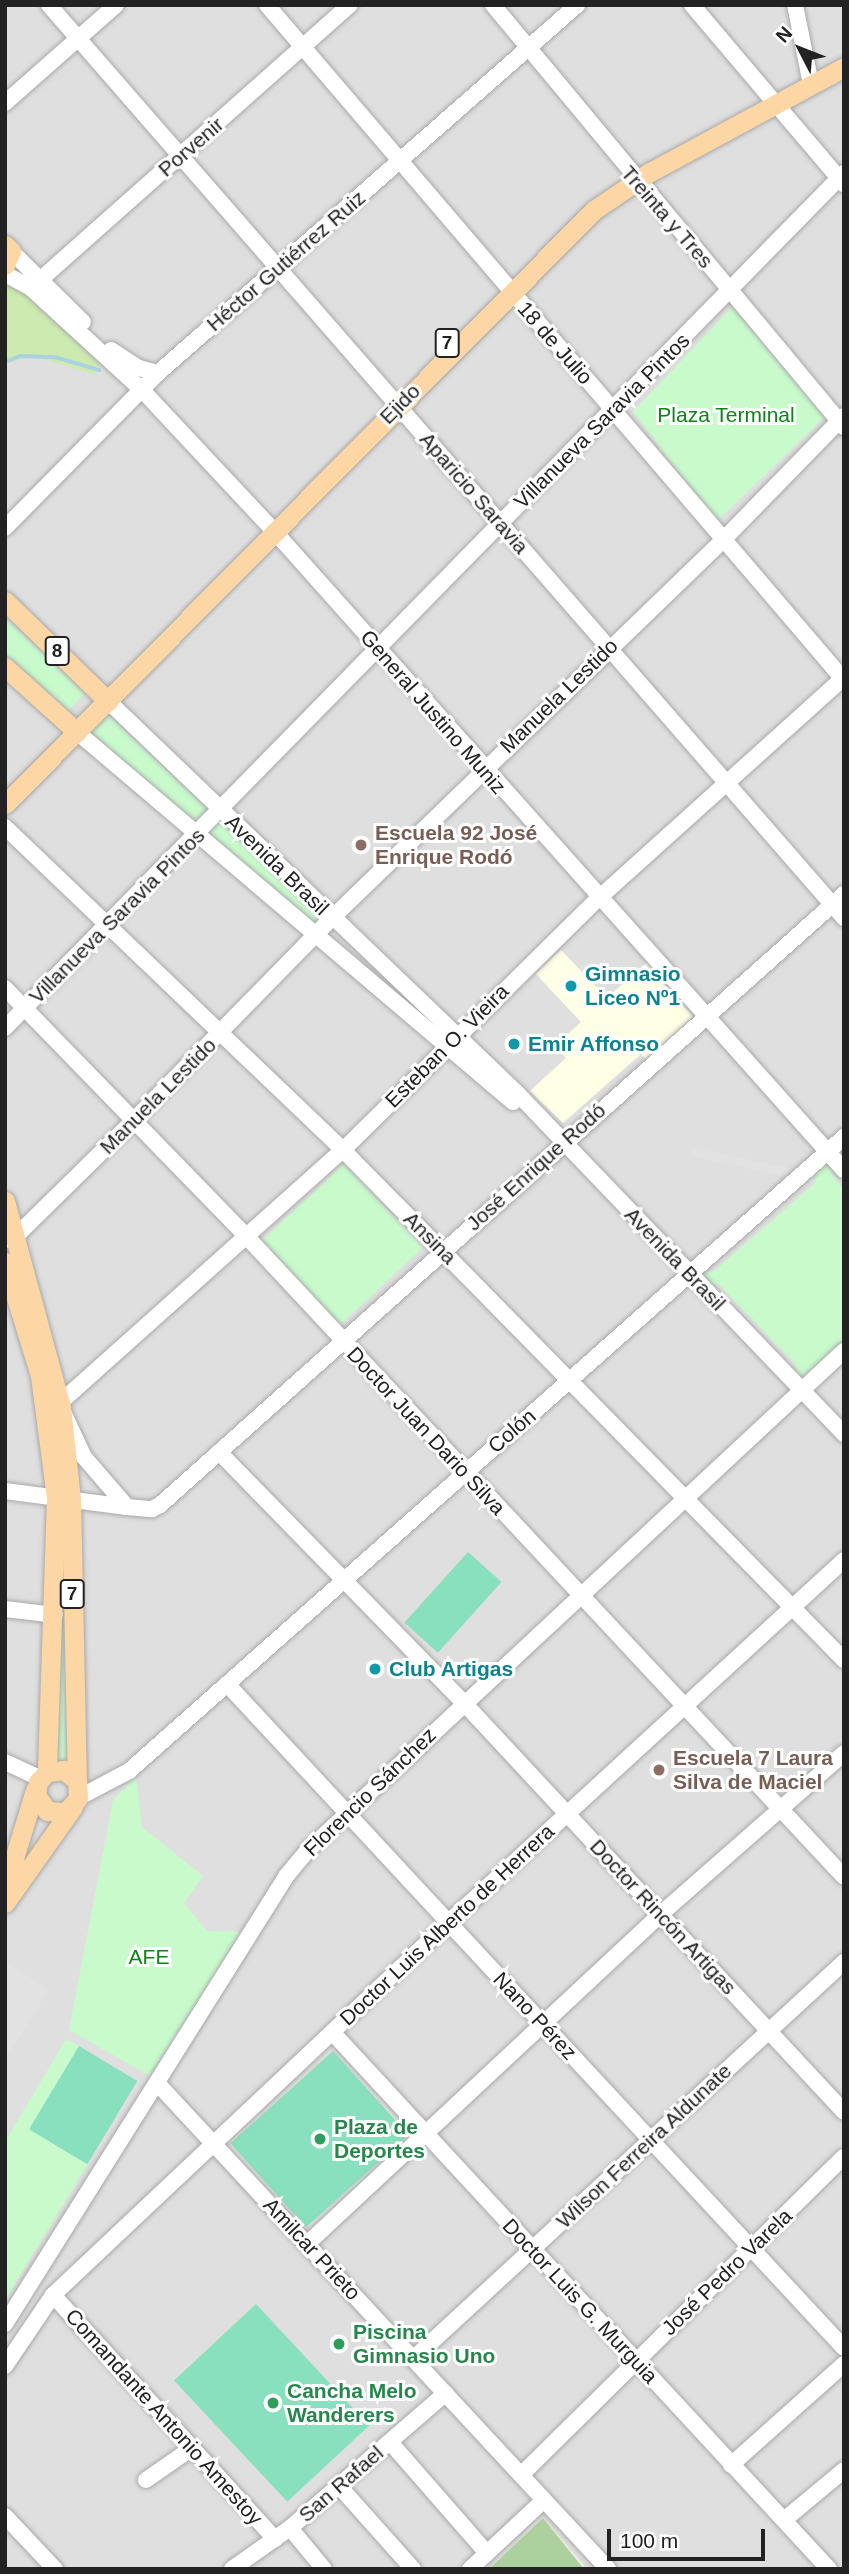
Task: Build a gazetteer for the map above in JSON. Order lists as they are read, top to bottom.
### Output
{
  "streets": {
    "main road": [
      "7",
      "Ejido",
      "8",
      "Avenida Brasil"
    ],
    "street": [
      "Porvenir",
      "Treinta y Tres",
      "Héctor Gutiérrez Ruiz",
      "18 de Julio",
      "Villanueva Saravia Pintos",
      "Aparicio Saravia",
      "Manuela Lestido",
      "General Justino Muniz",
      "Esteban O. Vieira",
      "José Enrique Rodó",
      "Ansina",
      "Doctor Juan Dario Silva",
      "Colón",
      "Florencio Sánchez",
      "Doctor Rincón Artigas",
      "Doctor Luis Alberto de Herrera",
      "Nano Pérez",
      "Wilson Ferreira Aldunate",
      "Amilcar Prieto",
      "José Pedro Varela",
      "Doctor Luis G. Murguia",
      "Comandante Antonio Amestoy",
      "San Rafael"
    ]
  },
  "crossings": [
    ["Porvenir", "18 de Julio"],
    ["Porvenir", "Aparicio Saravia"],
    ["Porvenir", "General Justino Muniz"],
    ["Treinta y Tres", "Héctor Gutiérrez Ruiz"],
    ["Treinta y Tres", "Ejido"],
    ["Treinta y Tres", "Villanueva Saravia Pintos"],
    ["Treinta y Tres", "Manuela Lestido"],
    ["Héctor Gutiérrez Ruiz", "18 de Julio"],
    ["Héctor Gutiérrez Ruiz", "Aparicio Saravia"],
    ["Héctor Gutiérrez Ruiz", "General Justino Muniz"],
    ["7", "Manuela Lestido"],
    ["7", "Esteban O. Vieira"],
    ["7", "José Enrique Rodó"],
    ["7", "Colón"],
    ["18 de Julio", "Ejido"],
    ["18 de Julio", "Villanueva Saravia Pintos"],
    ["18 de Julio", "Manuela Lestido"],
    ["18 de Julio", "Esteban O. Vieira"],
    ["Ejido", "Aparicio Saravia"],
    ["Ejido", "General Justino Muniz"],
    ["Ejido", "Avenida Brasil"],
    ["Villanueva Saravia Pintos", "Aparicio Saravia"],
    ["Villanueva Saravia Pintos", "General Justino Muniz"],
    ["Villanueva Saravia Pintos", "Avenida Brasil"],
    ["Villanueva Saravia Pintos", "Ansina"],
    ["Villanueva Saravia Pintos", "Doctor Juan Dario Silva"],
    ["Aparicio Saravia", "Manuela Lestido"],
    ["Aparicio Saravia", "Esteban O. Vieira"],
    ["Aparicio Saravia", "José Enrique Rodó"],
    ["Manuela Lestido", "General Justino Muniz"],
    ["Manuela Lestido", "Avenida Brasil"],
    ["Manuela Lestido", "Ansina"],
    ["Manuela Lestido", "Doctor Juan Dario Silva"],
    ["General Justino Muniz", "Esteban O. Vieira"],
    ["General Justino Muniz", "José Enrique Rodó"],
    ["General Justino Muniz", "Colón"],
    ["Avenida Brasil", "Esteban O. Vieira"],
    ["Avenida Brasil", "José Enrique Rodó"],
    ["Avenida Brasil", "Colón"],
    ["Avenida Brasil", "Florencio Sánchez"],
    ["Esteban O. Vieira", "Ansina"],
    ["Esteban O. Vieira", "Doctor Juan Dario Silva"],
    ["José Enrique Rodó", "Ansina"],
    ["José Enrique Rodó", "Doctor Juan Dario Silva"],
    ["José Enrique Rodó", "Doctor Rincón Artigas"],
    ["Ansina", "Colón"],
    ["Ansina", "Florencio Sánchez"],
    ["Ansina", "Doctor Luis Alberto de Herrera"],
    ["Doctor Juan Dario Silva", "Colón"],
    ["Doctor Juan Dario Silva", "Florencio Sánchez"],
    ["Doctor Juan Dario Silva", "Doctor Luis Alberto de Herrera"],
    ["Colón", "Doctor Rincón Artigas"],
    ["Colón", "Nano Pérez"],
    ["Florencio Sánchez", "Doctor Rincón Artigas"],
    ["Florencio Sánchez", "Nano Pérez"],
    ["Florencio Sánchez", "Amilcar Prieto"],
    ["Florencio Sánchez", "Comandante Antonio Amestoy"],
    ["Doctor Rincón Artigas", "Doctor Luis Alberto de Herrera"],
    ["Doctor Rincón Artigas", "Wilson Ferreira Aldunate"],
    ["Doctor Luis Alberto de Herrera", "Nano Pérez"],
    ["Doctor Luis Alberto de Herrera", "Amilcar Prieto"],
    ["Doctor Luis Alberto de Herrera", "Doctor Luis G. Murguia"],
    ["Doctor Luis Alberto de Herrera", "Comandante Antonio Amestoy"],
    ["Nano Pérez", "Wilson Ferreira Aldunate"],
    ["Nano Pérez", "José Pedro Varela"],
    ["Wilson Ferreira Aldunate", "Amilcar Prieto"],
    ["Wilson Ferreira Aldunate", "Doctor Luis G. Murguia"],
    ["Amilcar Prieto", "José Pedro Varela"],
    ["Amilcar Prieto", "San Rafael"],
    ["José Pedro Varela", "Doctor Luis G. Murguia"],
    ["Comandante Antonio Amestoy", "San Rafael"]
  ],
  "parks": ["Plaza Terminal", "AFE"],
  "places": [
    "Escuela 92 José Enrique Rodó",
    "Gimnasio Liceo Nº1",
    "Emir Affonso",
    "Club Artigas",
    "Escuela 7 Laura Silva de Maciel",
    "Plaza de Deportes",
    "Piscina Gimnasio Uno",
    "Cancha Melo Wanderers"
  ],
  "scale_bar": "100 m",
  "north": "top left"
}
